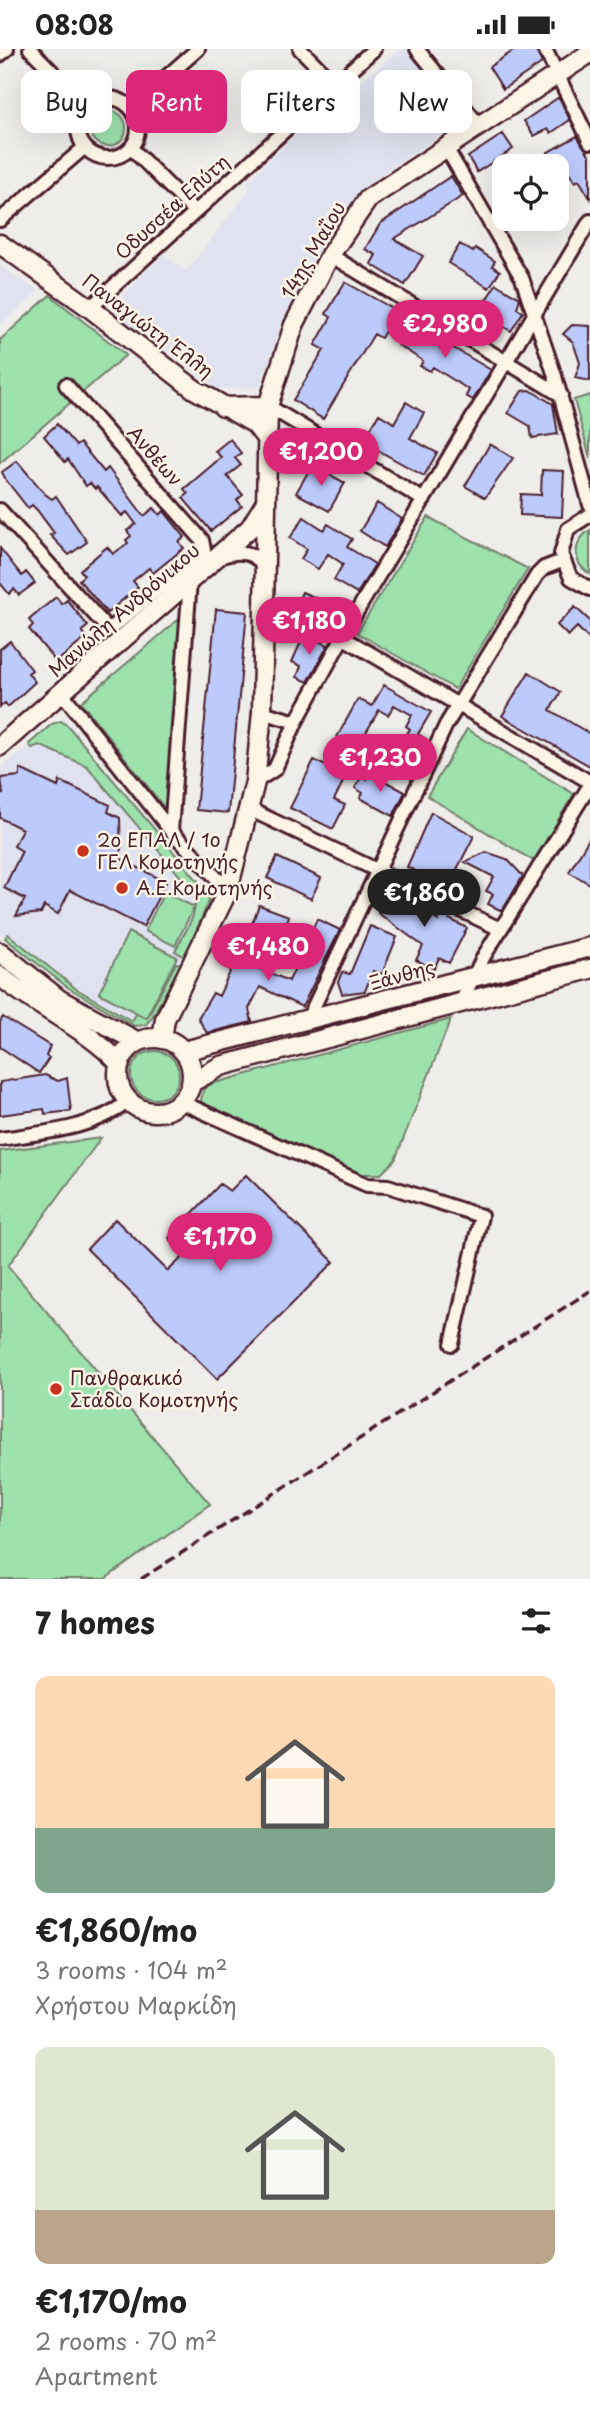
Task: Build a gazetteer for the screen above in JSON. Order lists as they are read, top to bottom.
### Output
{
  "streets": {
    "street": [
      "Οδυσσέα Ελύτη",
      "14ης Μαΐου",
      "Παναγιώτη Έλλη",
      "Ανθέων",
      "Μανώλη Ανδρόνικου",
      "Ξάνθης"
    ]
  },
  "crossings": [
    ["Οδυσσέα Ελύτη", "Παναγιώτη Έλλη"],
    ["14ης Μαΐου", "Παναγιώτη Έλλη"],
    ["14ης Μαΐου", "Μανώλη Ανδρόνικου"],
    ["14ης Μαΐου", "Ξάνθης"],
    ["Ανθέων", "Μανώλη Ανδρόνικου"]
  ],
  "places": ["2ο ΕΠΑΛ / 1ο ΓΕΛ Κομοτηνής", "Α.Ε.Κομοτηνής", "Πανθρακικό Στάδιο Κομοτηνής"],
  "page": {
    "status": "08:08",
    "chip": [
      "Buy",
      "Rent",
      "Filters",
      "New"
    ],
    "price": [
      "€2,980",
      "€1,200",
      "€1,180",
      "€1,230",
      "€1,860",
      "€1,480",
      "€1,170"
    ],
    "heading": "7 homes",
    "list": [
      {
        "name": "€1,860/mo",
        "note": "3 rooms · 104 m² · Χρήστου Μαρκίδη"
      },
      {
        "name": "€1,170/mo",
        "note": "2 rooms · 70 m² · Apartment"
      }
    ]
  }
}
